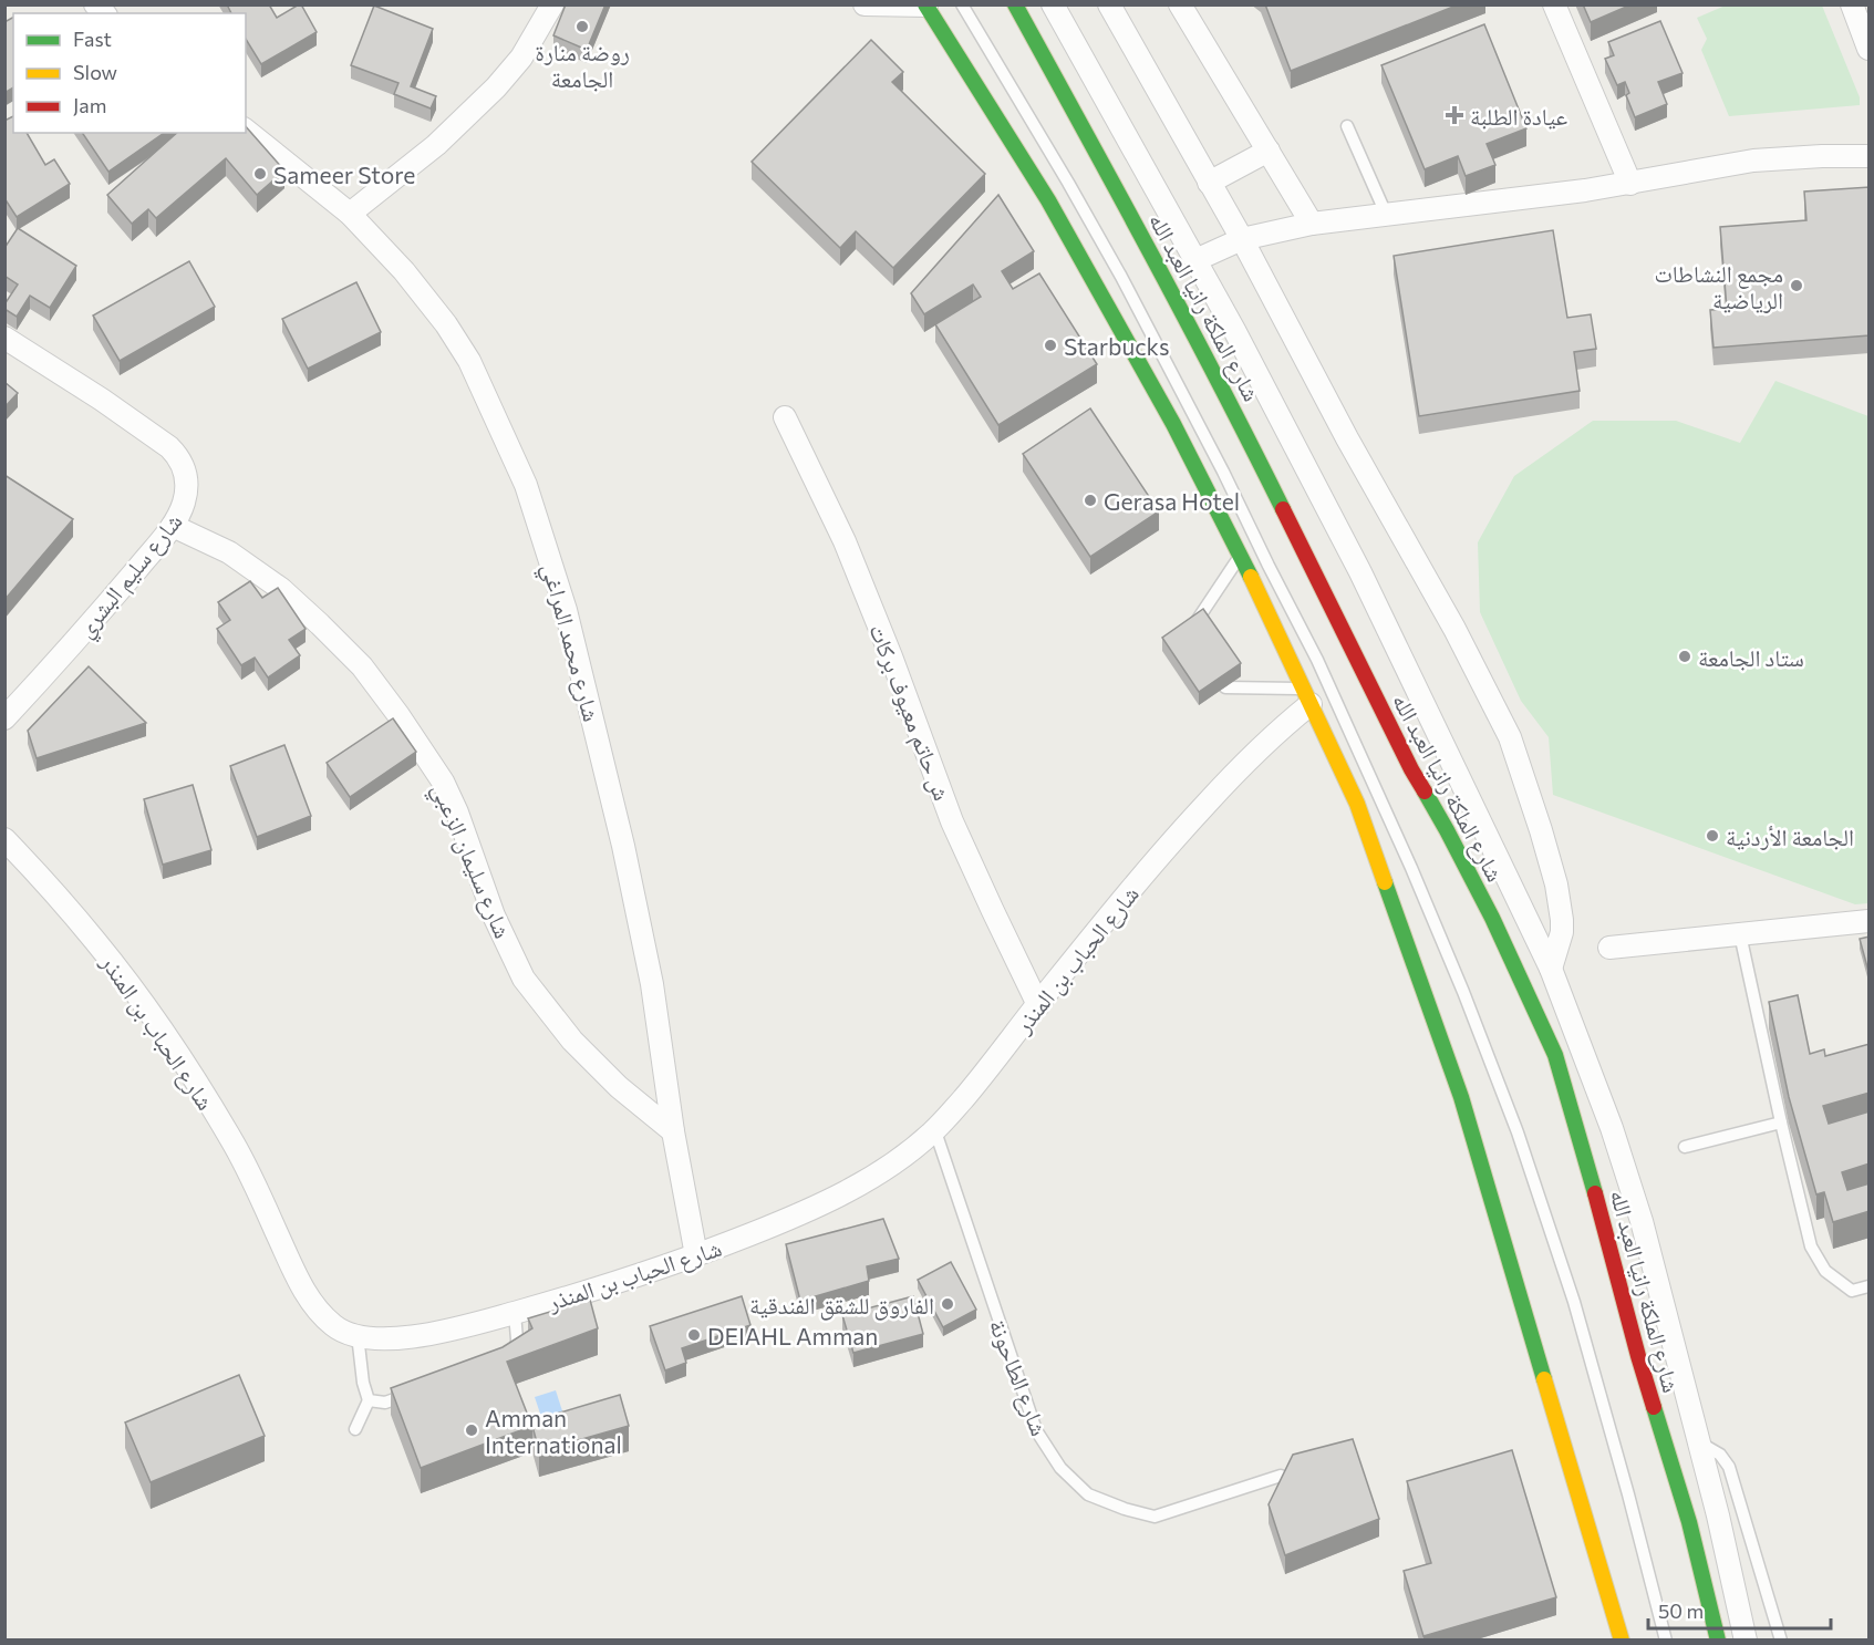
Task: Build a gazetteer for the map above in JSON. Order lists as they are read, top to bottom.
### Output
{
  "streets": {
    "main road": ["شارع الملكة رانيا العبد الله"],
    "street": [
      "شارع سليم البشري",
      "شارع محمد المراغي",
      "ش حاتم معيوف بركات",
      "شارع سليمان الزعبي",
      "شارع الحباب بن المنذر"
    ],
    "lane": ["شارع الطاحونة"]
  },
  "crossings": [
    ["شارع سليم البشري", "شارع سليمان الزعبي"],
    ["شارع محمد المراغي", "شارع سليمان الزعبي"],
    ["شارع محمد المراغي", "شارع الحباب بن المنذر"],
    ["ش حاتم معيوف بركات", "شارع الحباب بن المنذر"],
    ["شارع الحباب بن المنذر", "شارع الطاحونة"]
  ],
  "places": {
    "other": [
      "روضة منارة الجامعة",
      "Sameer Store",
      "مجمع النشاطات الرياضية",
      "Starbucks",
      "Gerasa Hotel",
      "ستاد الجامعة",
      "الجامعة الأردنية",
      "الفاروق للشقق الفندقية",
      "DEIAHL Amman",
      "Amman International"
    ],
    "health": ["عيادة الطلبة"]
  },
  "legend": ["Fast", "Slow", "Jam"],
  "scale_bar": "50 m"
}
